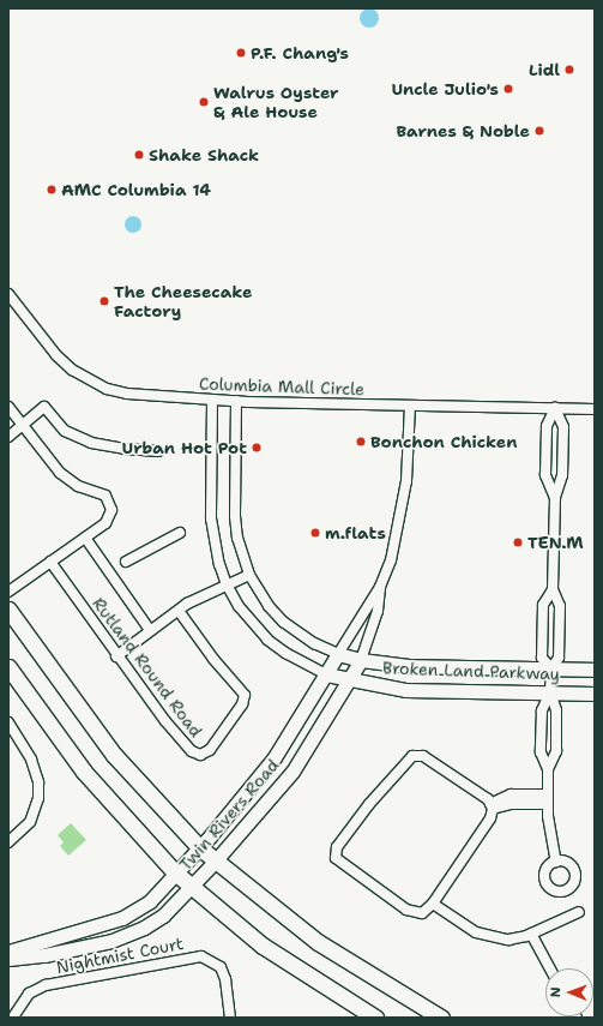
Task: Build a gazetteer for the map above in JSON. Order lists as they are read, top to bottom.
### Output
{
  "streets": {
    "street": [
      "Columbia Mall Circle",
      "Rutland Round Road",
      "Broken Land Parkway",
      "Twin Rivers Road",
      "Nightmist Court"
    ]
  },
  "crossings": [
    ["Columbia Mall Circle", "Broken Land Parkway"],
    ["Columbia Mall Circle", "Twin Rivers Road"],
    ["Broken Land Parkway", "Twin Rivers Road"]
  ],
  "places": [
    "P.F. Chang's",
    "Lidl",
    "Uncle Julio's",
    "Walrus Oyster & Ale House",
    "Barnes & Noble",
    "Shake Shack",
    "AMC Columbia 14",
    "The Cheesecake Factory",
    "Bonchon Chicken",
    "Urban Hot Pot",
    "m.flats",
    "TEN.M"
  ],
  "north": "left"
}
